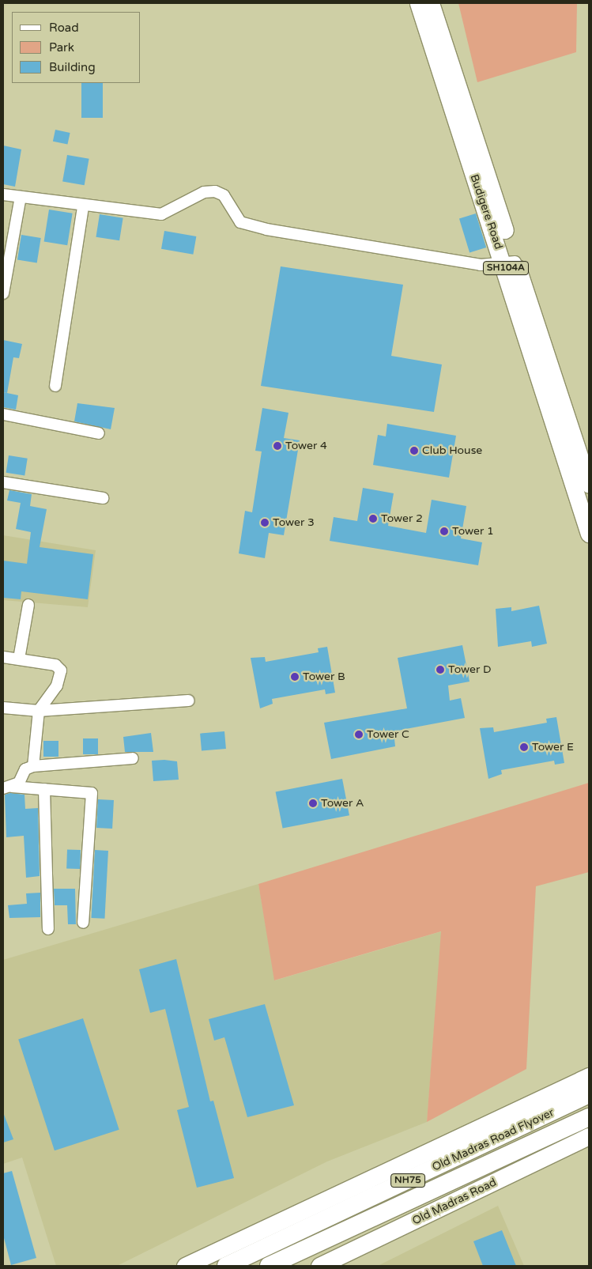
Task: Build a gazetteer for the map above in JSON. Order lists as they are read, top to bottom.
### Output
{
  "streets": {
    "highway": ["Old Madras Road Flyover", "NH75"],
    "main road": ["Budigere Road", "SH104A", "Old Madras Road"]
  },
  "places": [
    "Tower 4",
    "Club House",
    "Tower 2",
    "Tower 3",
    "Tower 1",
    "Tower D",
    "Tower B",
    "Tower C",
    "Tower E",
    "Tower A"
  ],
  "legend": ["Road", "Park", "Building"]
}
